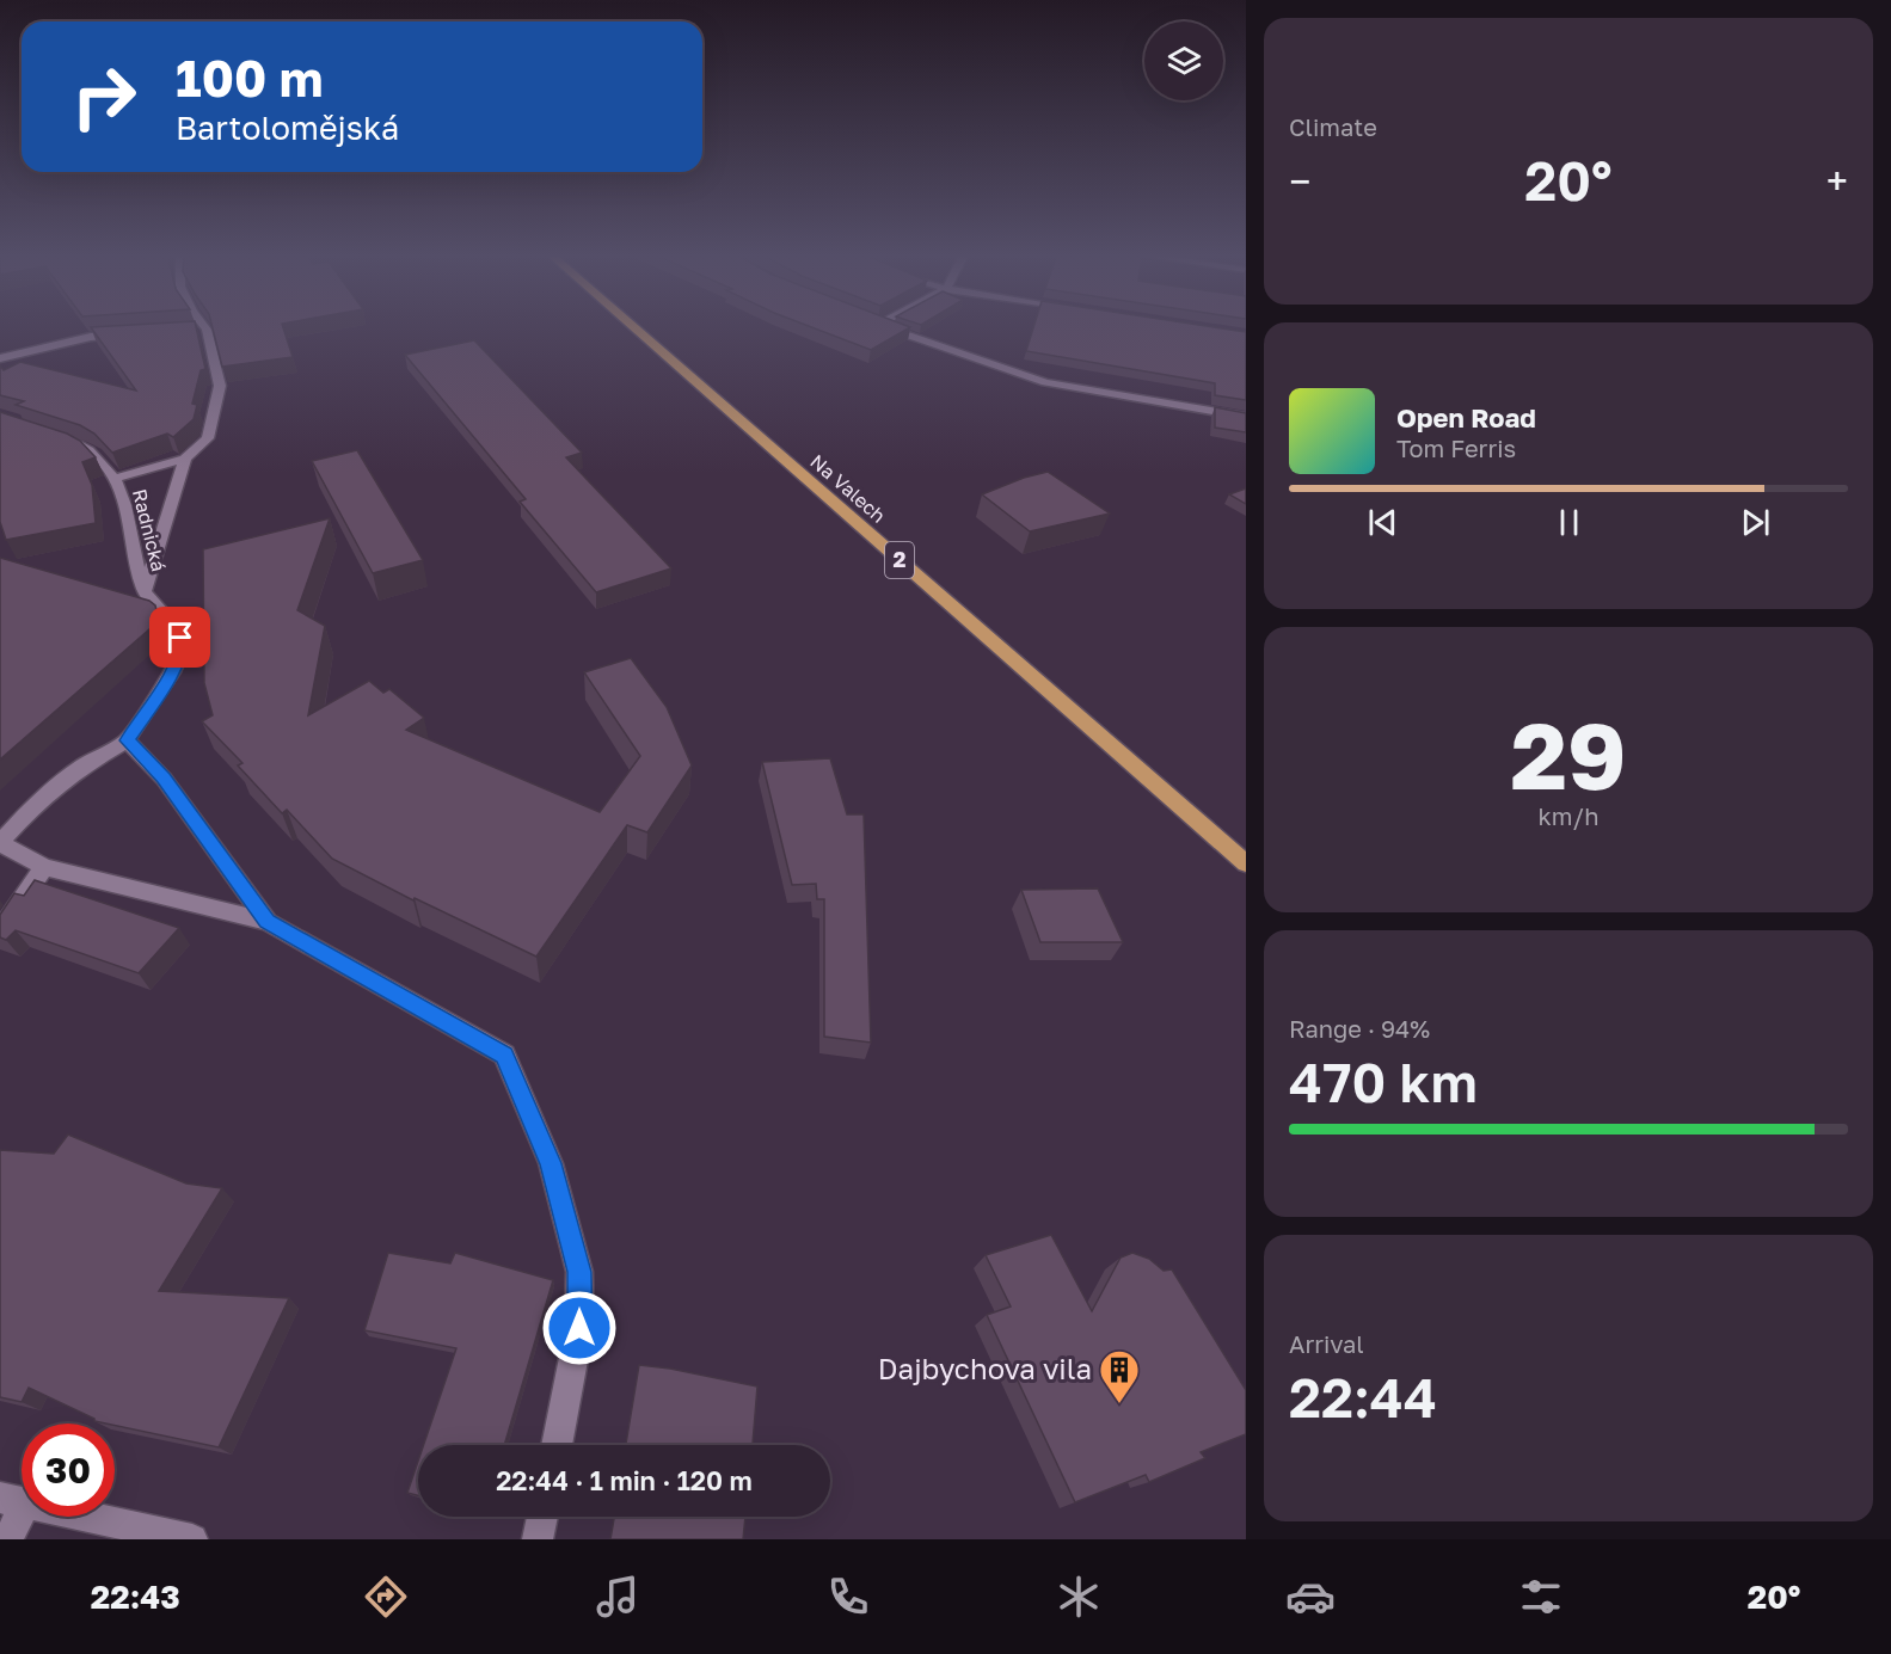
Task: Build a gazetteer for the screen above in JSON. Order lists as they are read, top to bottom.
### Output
{
  "streets": {
    "main road": ["Na Valech", "2"],
    "street": ["Radnická"]
  },
  "places": {
    "building": ["Dajbychova vila"]
  },
  "page": {
    "tile": [
      "Climate",
      ["29", "km/h"],
      ["Range · 94%", "470 km"],
      ["Arrival", "22:44"]
    ],
    "turn": ["100 m", "Bartolomějská"],
    "heat": ["−", "20°", "+"],
    "song": ["Open Road", "Tom Ferris"],
    "limit": "30",
    "trip": "22:44 · 1 min · 120 m",
    "tabs": ["22:43", "20°"]
  }
}
